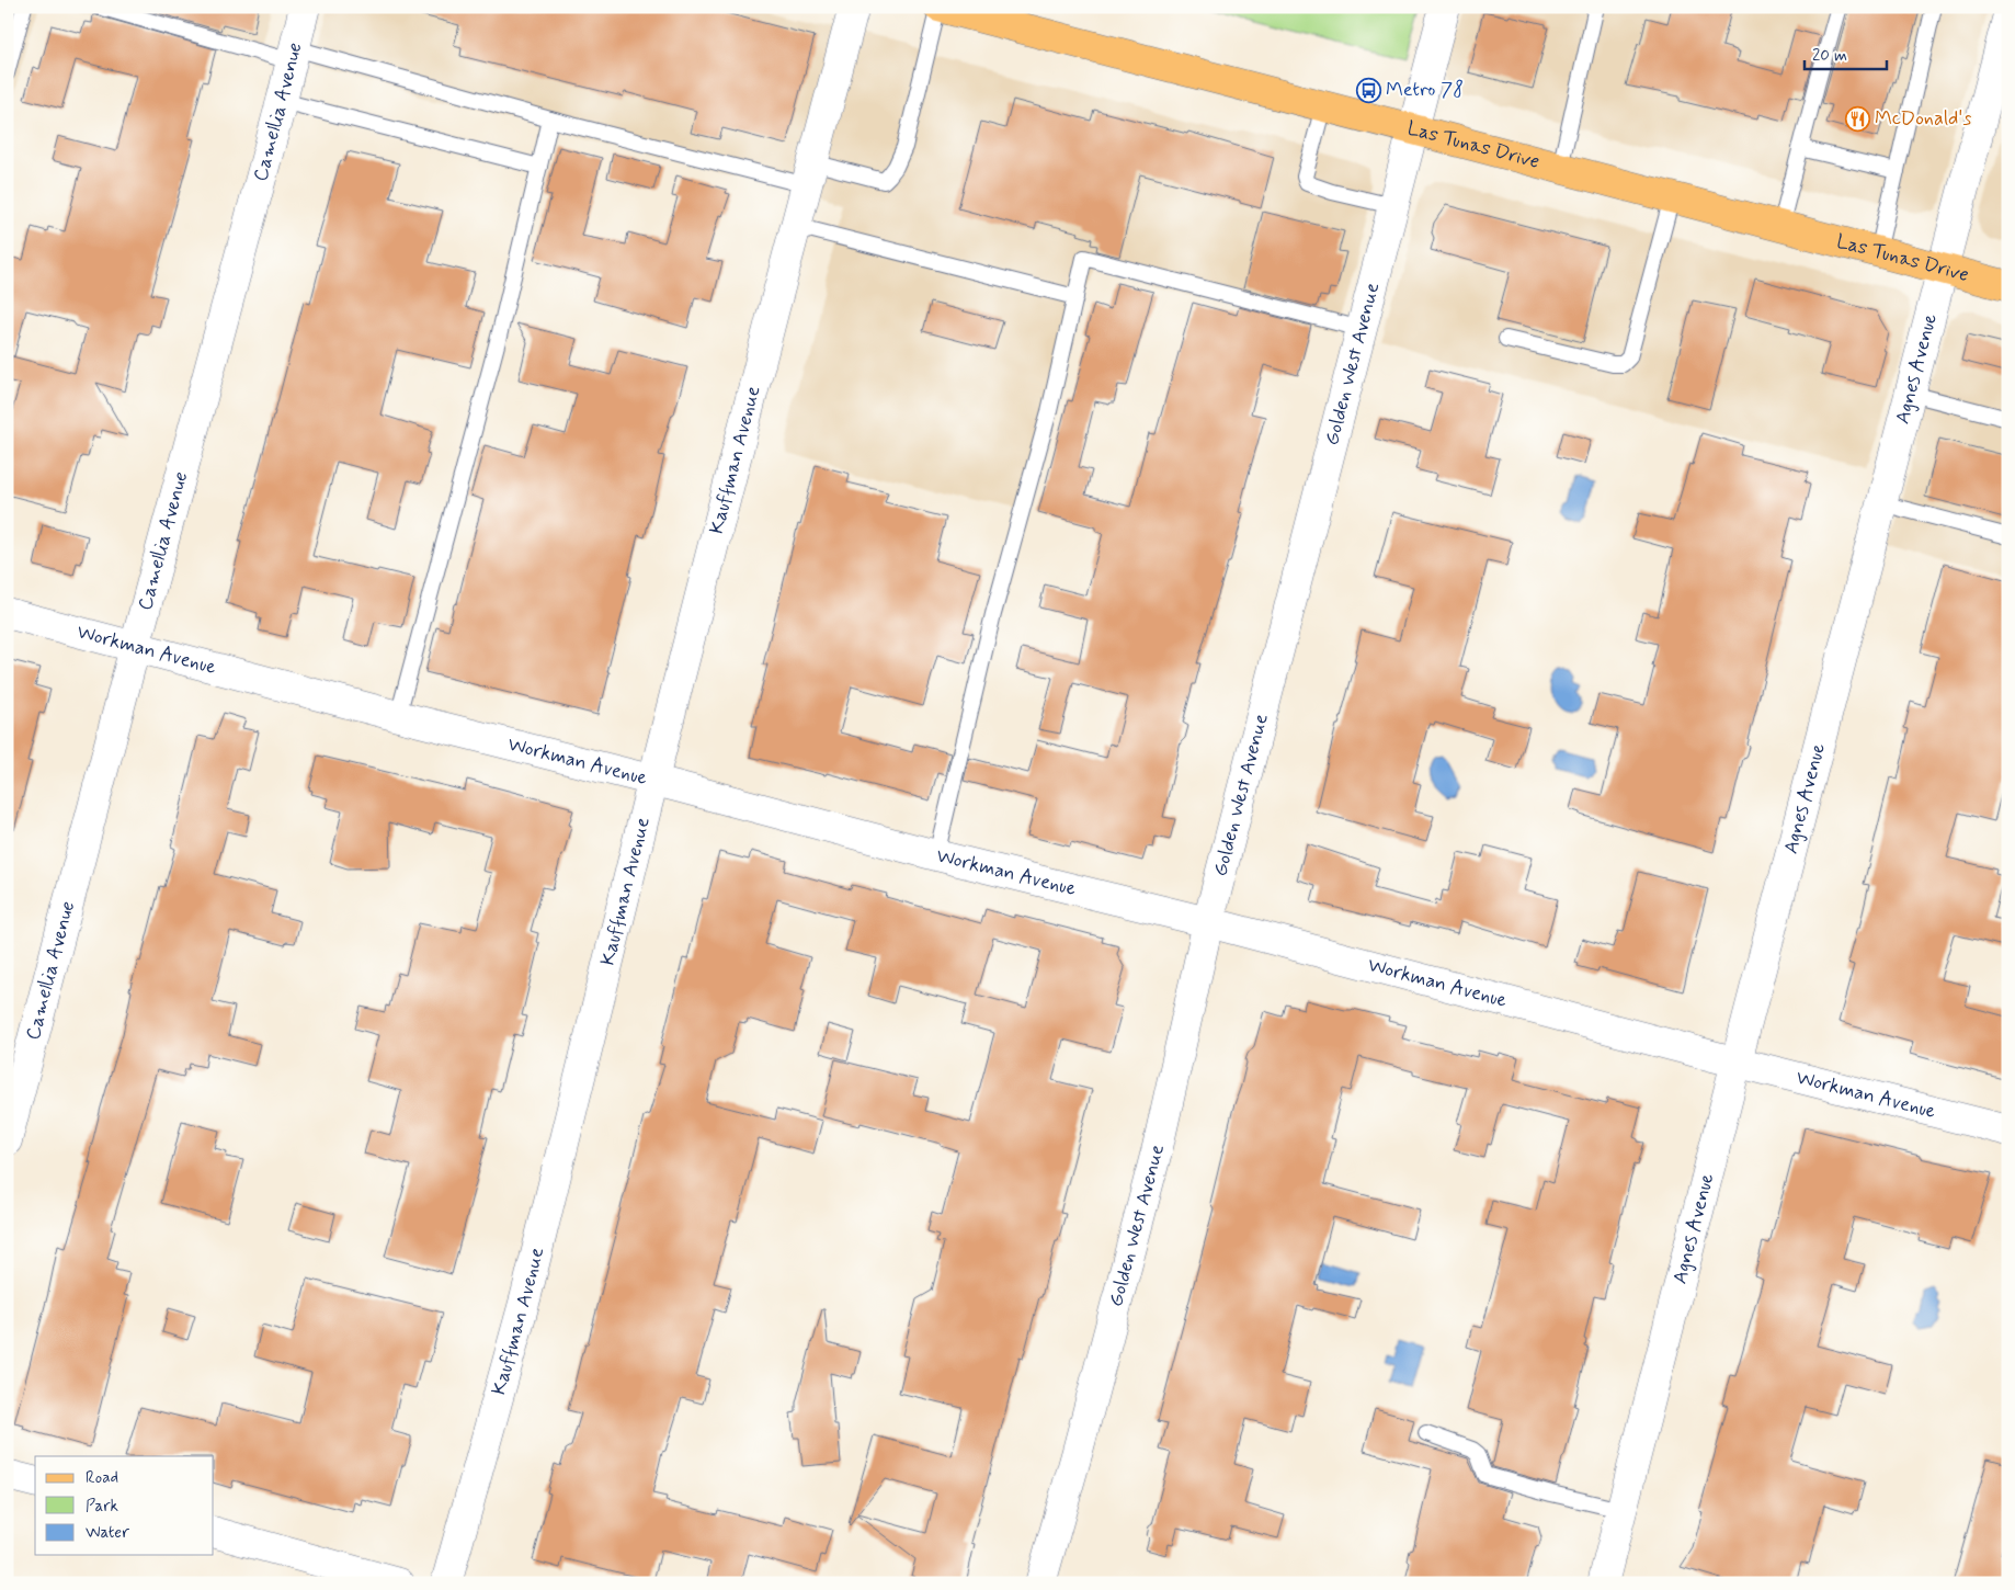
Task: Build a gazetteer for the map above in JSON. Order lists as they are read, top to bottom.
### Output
{
  "streets": {
    "main road": ["Las Tunas Drive"],
    "street": [
      "Camellia Avenue",
      "Golden West Avenue",
      "Agnes Avenue",
      "Kauffman Avenue",
      "Workman Avenue"
    ]
  },
  "crossings": [
    ["Camellia Avenue", "Workman Avenue"],
    ["Las Tunas Drive", "Golden West Avenue"],
    ["Las Tunas Drive", "Agnes Avenue"],
    ["Golden West Avenue", "Workman Avenue"],
    ["Agnes Avenue", "Workman Avenue"],
    ["Kauffman Avenue", "Workman Avenue"]
  ],
  "places": {
    "bus stop": ["Metro 78"],
    "restaurant": ["McDonald's"]
  },
  "legend": ["Road", "Park", "Water"],
  "scale_bar": "20 m"
}
